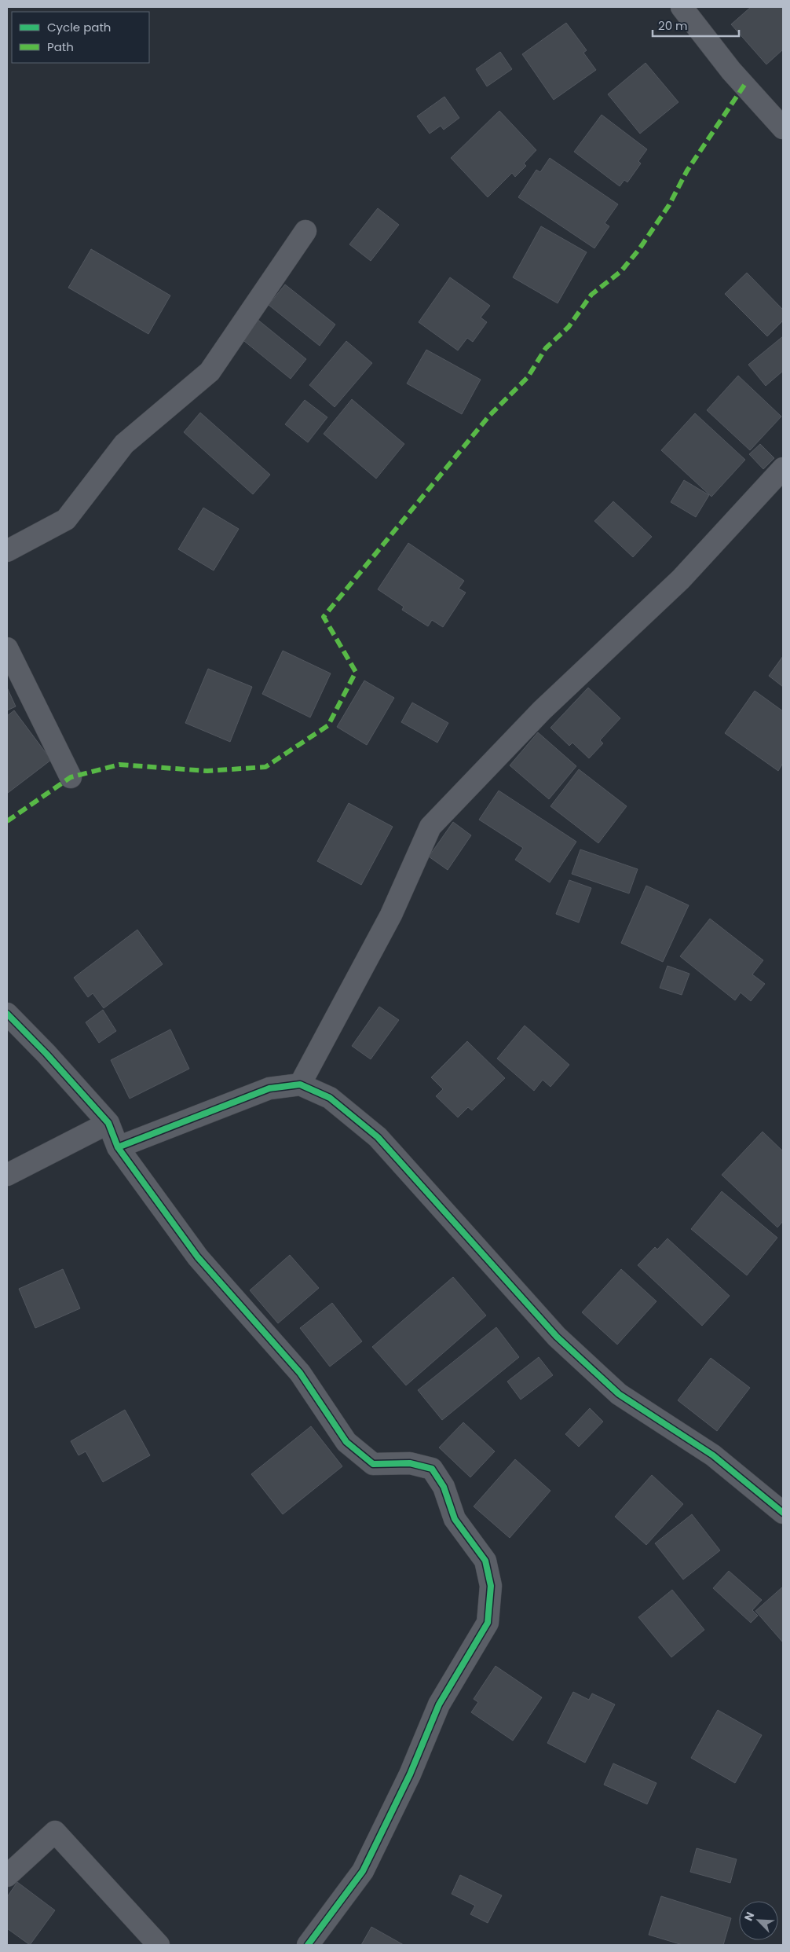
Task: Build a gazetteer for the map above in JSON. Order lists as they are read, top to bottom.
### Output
{
  "legend": ["Cycle path", "Path"],
  "scale_bar": "20 m",
  "north": "top left"
}
